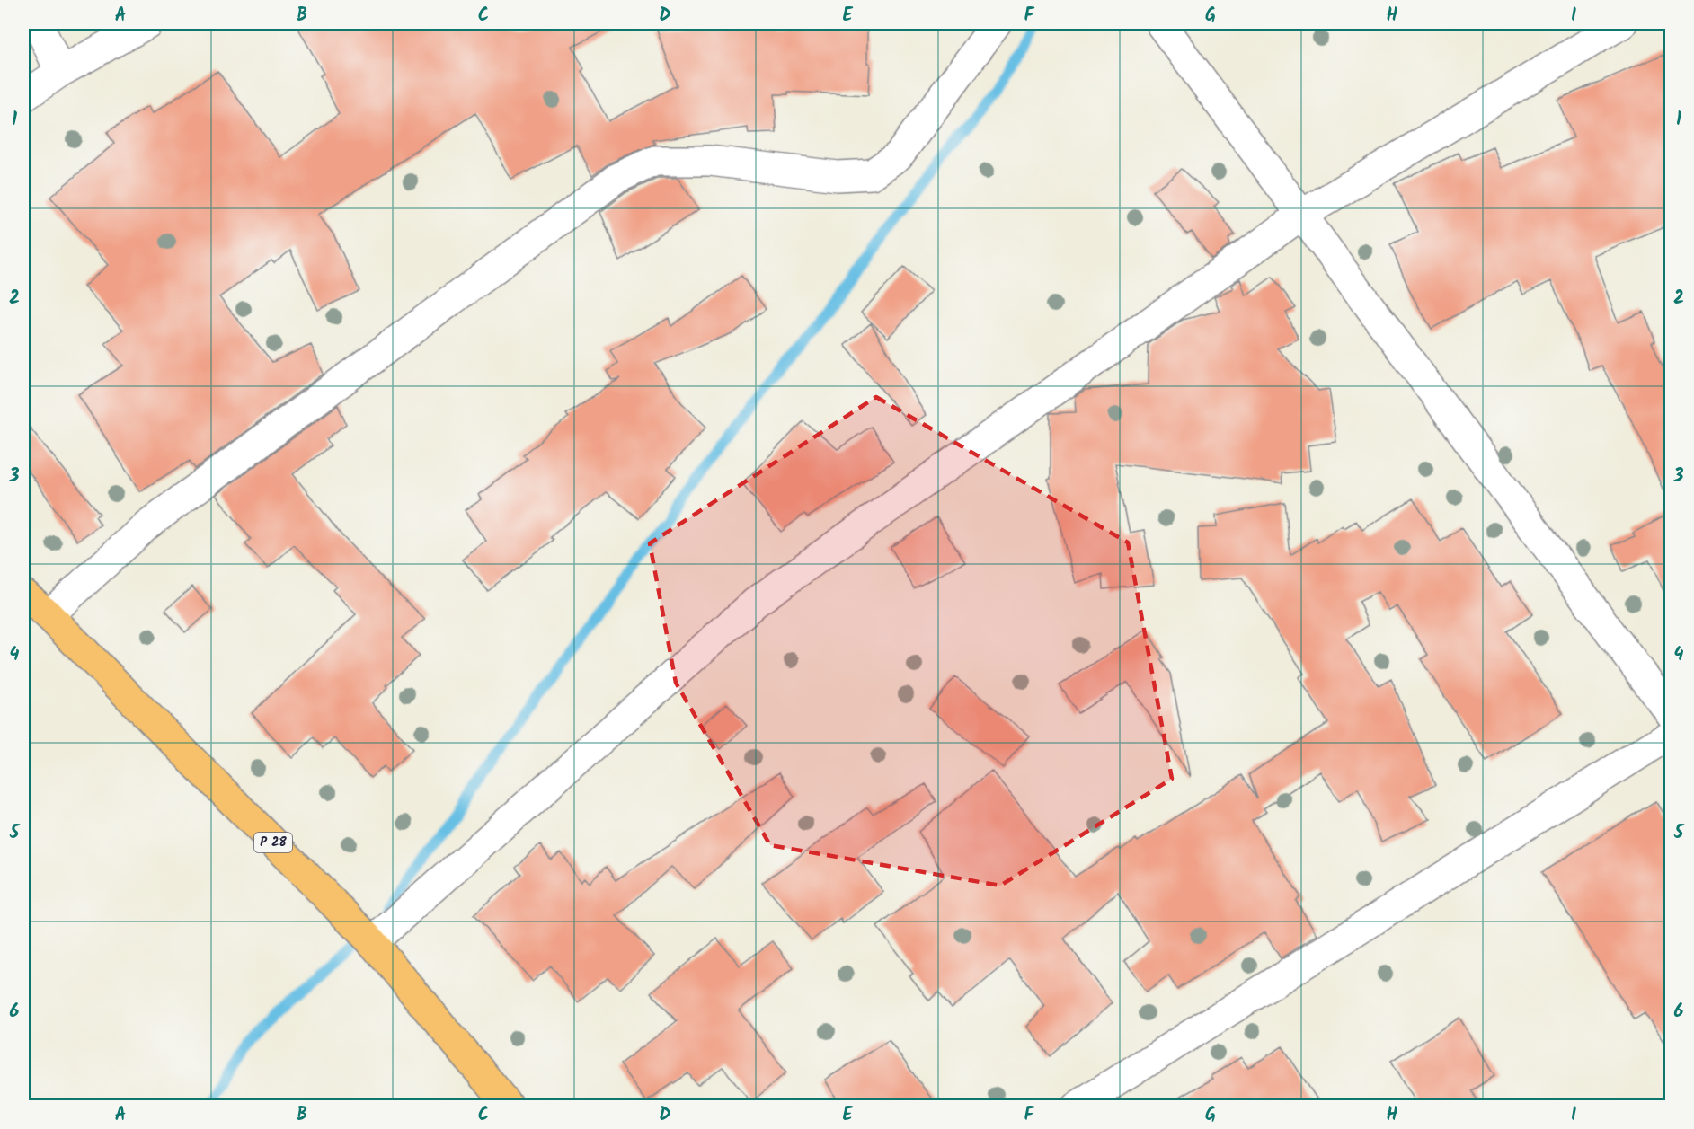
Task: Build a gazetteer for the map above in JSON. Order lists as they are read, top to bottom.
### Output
{
  "streets": {
    "main road": ["P 28"]
  },
  "grid": {
    "columns": [
      "A",
      "B",
      "C",
      "D",
      "E",
      "F",
      "G",
      "H",
      "I"
    ],
    "rows": [
      "1",
      "2",
      "3",
      "4",
      "5",
      "6"
    ]
  }
}
